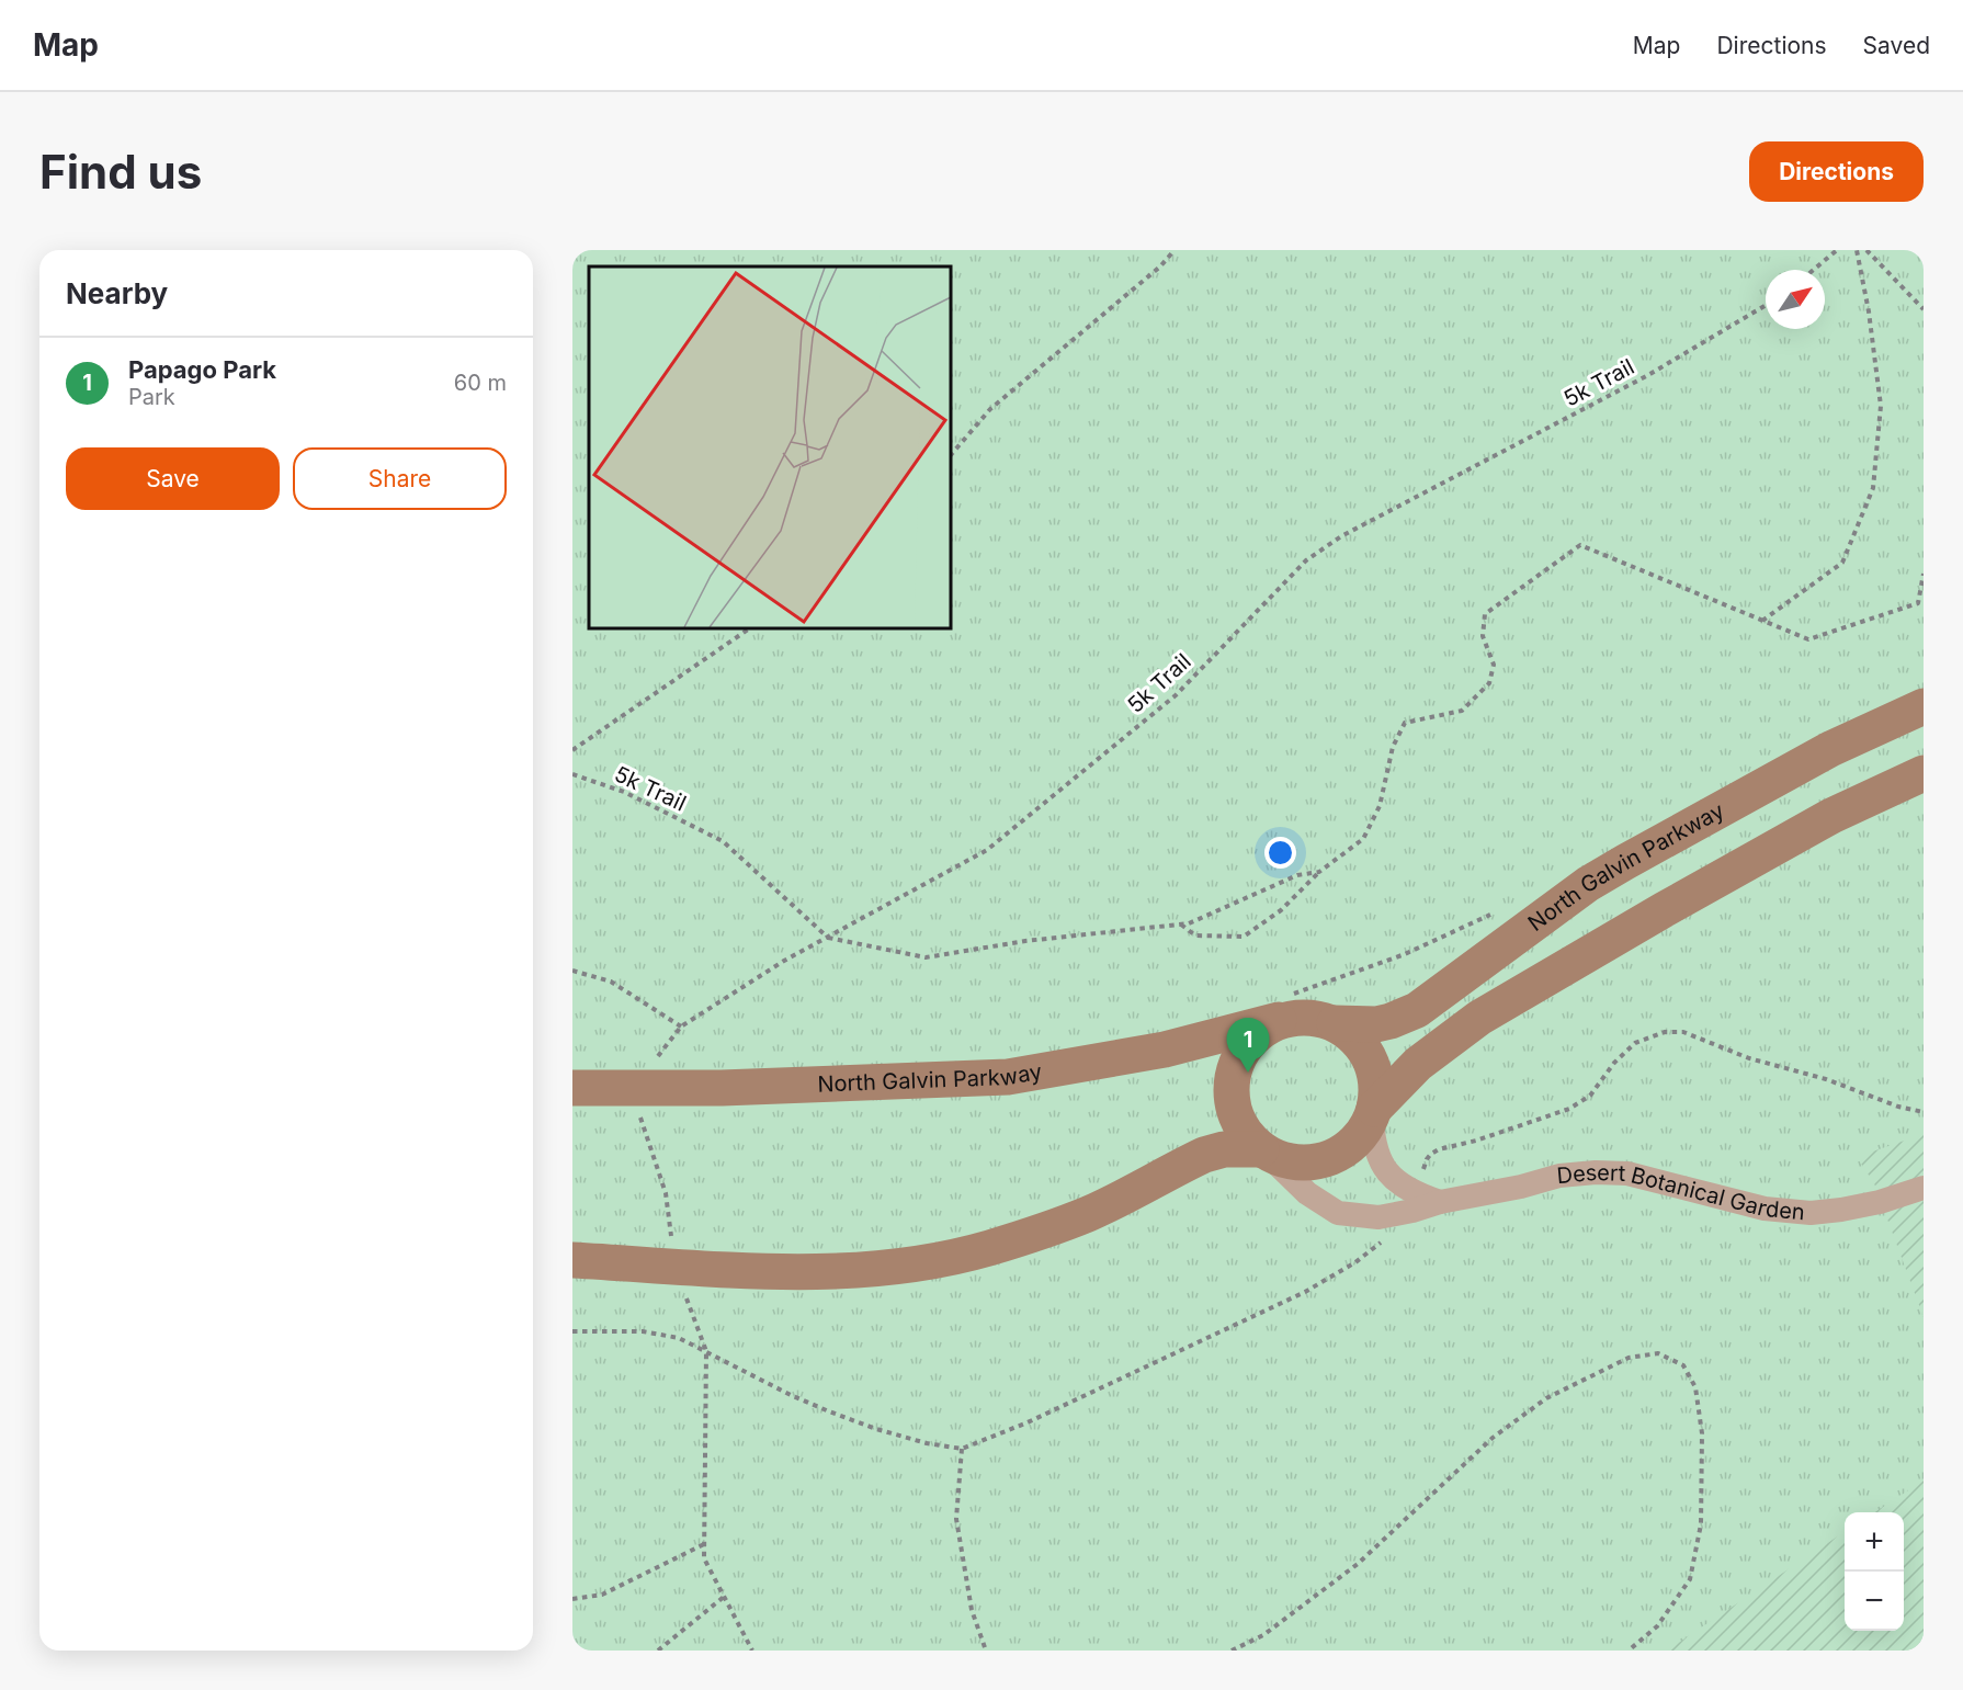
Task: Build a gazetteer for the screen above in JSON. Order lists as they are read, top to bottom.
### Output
{
  "streets": {
    "main road": ["North Galvin Parkway"],
    "street": ["Desert Botanical Garden"],
    "path": ["5k Trail"]
  },
  "crossings": [
    ["North Galvin Parkway", "Desert Botanical Garden"]
  ],
  "north": "top right",
  "page": {
    "header": "Map",
    "nav": ["Map", "Directions", "Saved"],
    "buttons": [
      "Directions",
      ["Save", "Share"]
    ],
    "title": "Find us",
    "heading": "Nearby",
    "list": [
      {
        "mark": "1",
        "name": "Papago Park",
        "note": "Park",
        "value": "60 m"
      }
    ],
    "pins": "1",
    "map_buttons": ["+", "−"]
  }
}
